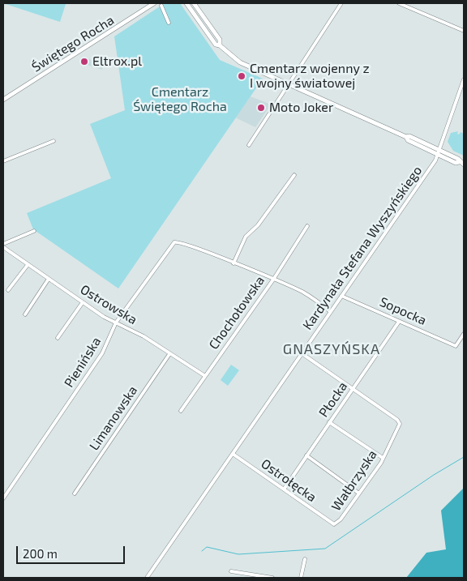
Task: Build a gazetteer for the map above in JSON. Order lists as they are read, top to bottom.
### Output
{
  "streets": {
    "main road": ["Świętego Rocha"],
    "street": [
      "Kardynała Stefana Wyszyńskiego",
      "Ostrowska",
      "Sopocka",
      "Chochołowska",
      "Pienińska",
      "Płocka",
      "Limanowska",
      "Ostrołęcka",
      "Wałbrzyska"
    ]
  },
  "crossings": [
    ["Kardynała Stefana Wyszyńskiego", "Sopocka"],
    ["Kardynała Stefana Wyszyńskiego", "Ostrołęcka"],
    ["Ostrowska", "Chochołowska"],
    ["Ostrowska", "Pienińska"],
    ["Ostrowska", "Limanowska"],
    ["Sopocka", "Płocka"],
    ["Płocka", "Ostrołęcka"],
    ["Płocka", "Wałbrzyska"],
    ["Ostrołęcka", "Wałbrzyska"]
  ],
  "districts": ["GNASZYŃSKA"],
  "parks": ["Cmentarz Świętego Rocha"],
  "places": ["Eltrox.pl", "Cmentarz wojenny z I wojny światowej", "Moto Joker"],
  "scale_bar": "200 m"
}
